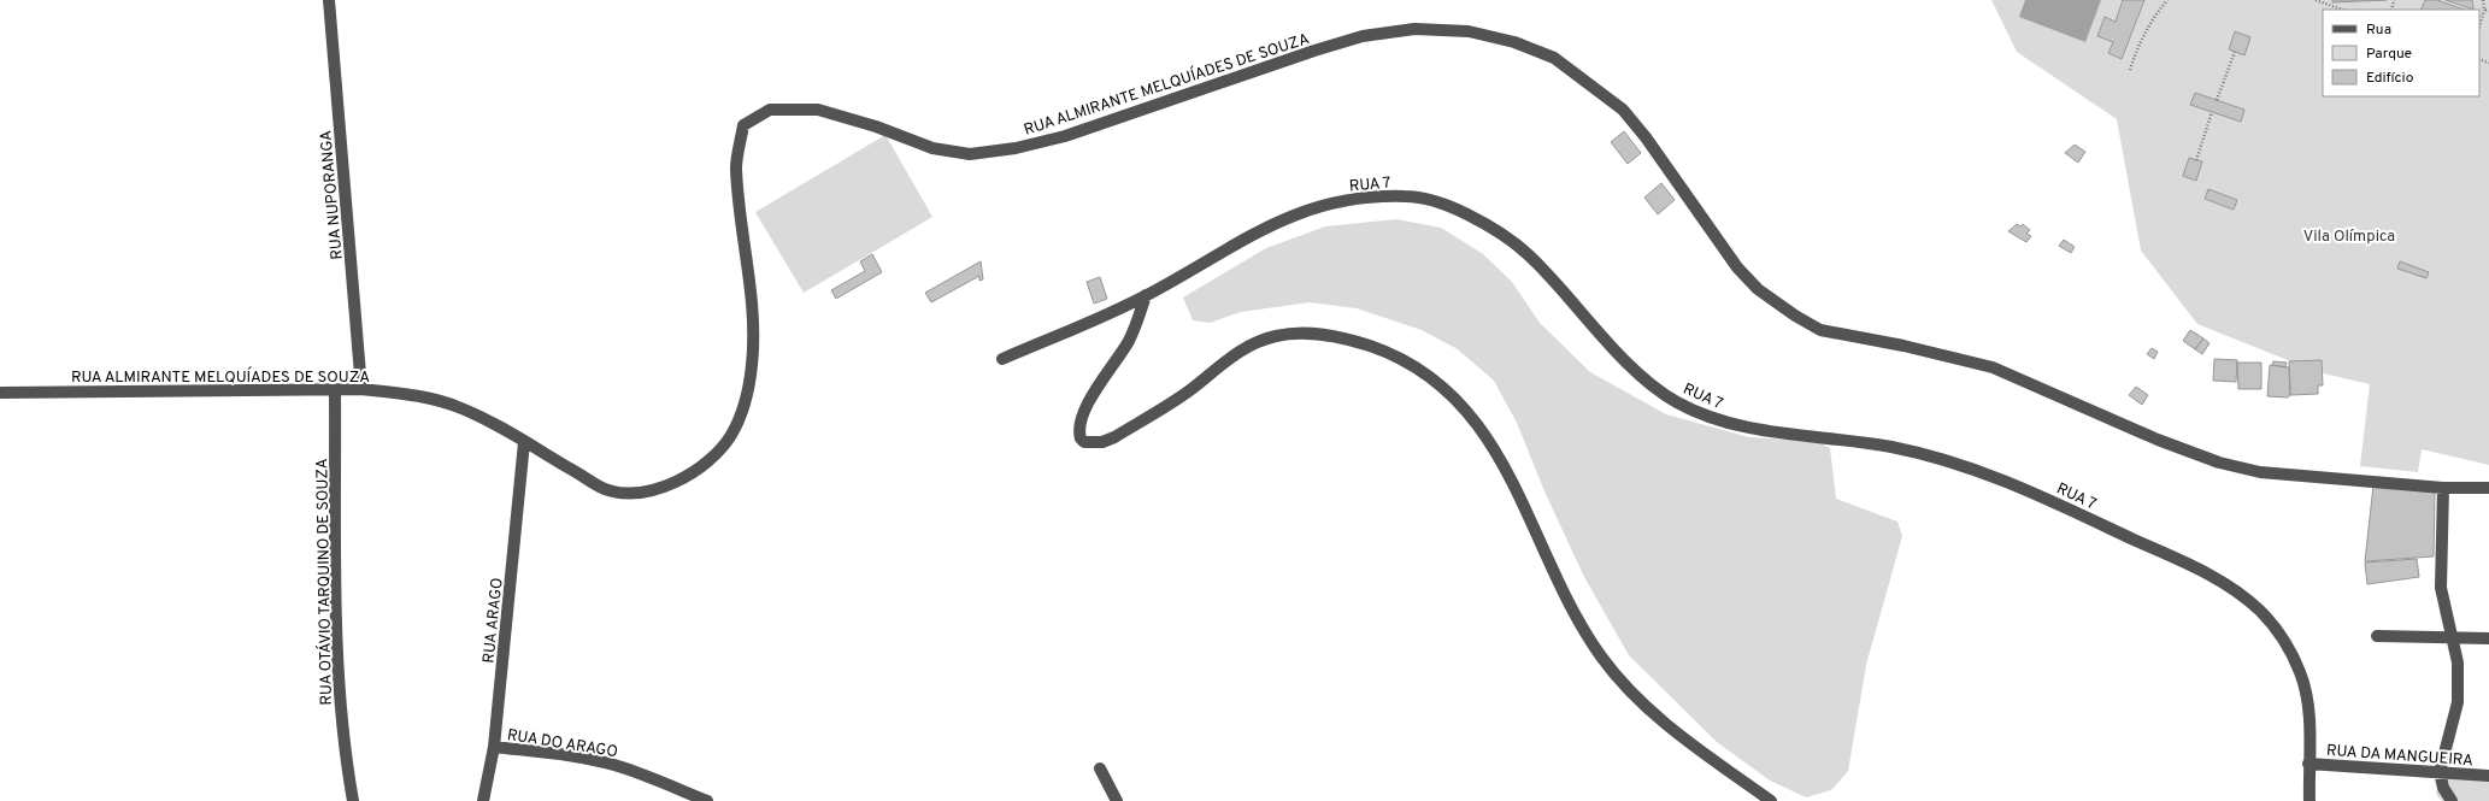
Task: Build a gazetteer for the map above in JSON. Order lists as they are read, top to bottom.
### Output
{
  "streets": {
    "street": [
      "RUA ALMIRANTE MELQUÍADES DE SOUZA",
      "RUA 7",
      "RUA NUPORANGA",
      "RUA OTÁVIO TARQUINO DE SOUZA",
      "RUA ARAGO",
      "RUA DO ARAGO",
      "RUA DA MANGUEIRA"
    ]
  },
  "crossings": [
    ["RUA ALMIRANTE MELQUÍADES DE SOUZA", "RUA NUPORANGA"],
    ["RUA ALMIRANTE MELQUÍADES DE SOUZA", "RUA OTÁVIO TARQUINO DE SOUZA"],
    ["RUA ALMIRANTE MELQUÍADES DE SOUZA", "RUA ARAGO"],
    ["RUA 7", "RUA DA MANGUEIRA"],
    ["RUA ARAGO", "RUA DO ARAGO"]
  ],
  "parks": ["Vila Olímpica"],
  "legend": ["Rua", "Parque", "Edifício"]
}
